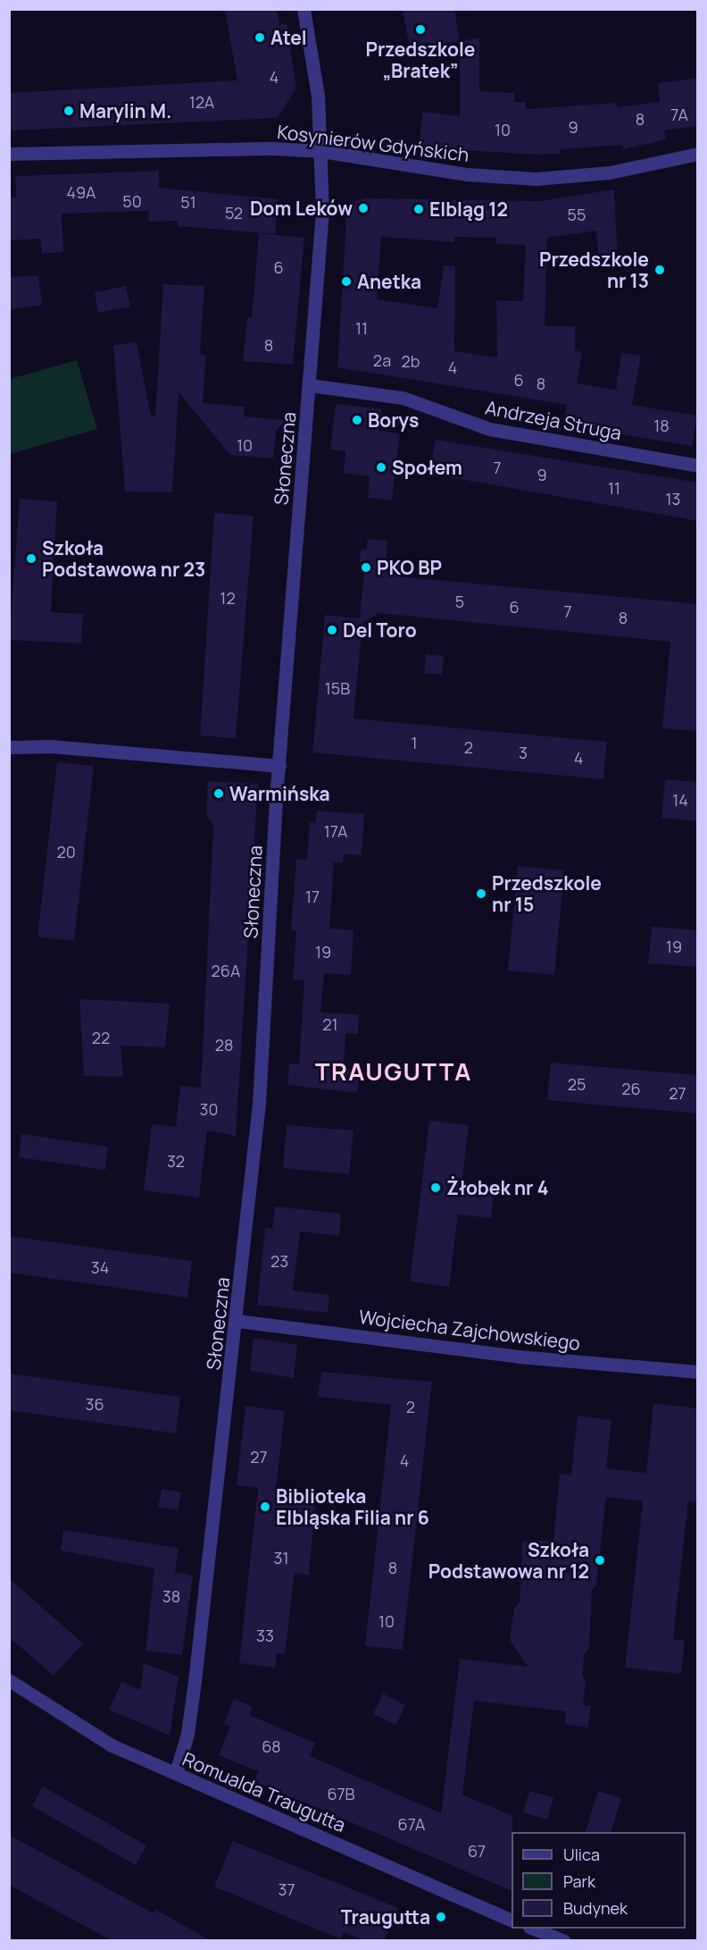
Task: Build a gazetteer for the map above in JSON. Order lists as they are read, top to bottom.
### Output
{
  "streets": {
    "street": [
      "Kosynierów Gdyńskich",
      "Andrzeja Struga",
      "Słoneczna",
      "Wojciecha Zajchowskiego",
      "Romualda Traugutta"
    ]
  },
  "crossings": [
    ["Kosynierów Gdyńskich", "Słoneczna"],
    ["Andrzeja Struga", "Słoneczna"],
    ["Słoneczna", "Wojciecha Zajchowskiego"],
    ["Słoneczna", "Romualda Traugutta"]
  ],
  "districts": ["TRAUGUTTA"],
  "places": [
    "Przedszkole „Bratek”",
    "Atel",
    "Marylin M.",
    "Dom Leków",
    "Elbląg 12",
    "Przedszkole nr 13",
    "Anetka",
    "Borys",
    "Społem",
    "Szkoła Podstawowa nr 23",
    "PKO BP",
    "Del Toro",
    "Warmińska",
    "Przedszkole nr 15",
    "Żłobek nr 4",
    "Biblioteka Elbląska Filia nr 6",
    "Szkoła Podstawowa nr 12",
    "Traugutta"
  ],
  "house_numbers": [
    "4",
    "12A",
    "7A",
    "8",
    "9",
    "10",
    "49A",
    "50",
    "51",
    "52",
    "55",
    "6",
    "11",
    "8",
    "2a",
    "2b",
    "4",
    "6",
    "8",
    "18",
    "10",
    "7",
    "9",
    "11",
    "13",
    "12",
    "5",
    "6",
    "7",
    "8",
    "15B",
    "1",
    "2",
    "3",
    "4",
    "14",
    "17A",
    "20",
    "17",
    "19",
    "19",
    "26A",
    "21",
    "22",
    "28",
    "25",
    "26",
    "27",
    "30",
    "32",
    "23",
    "34",
    "36",
    "2",
    "27",
    "4",
    "31",
    "8",
    "38",
    "10",
    "33",
    "68",
    "67B",
    "67A",
    "67",
    "37"
  ],
  "legend": ["Ulica", "Park", "Budynek"]
}
